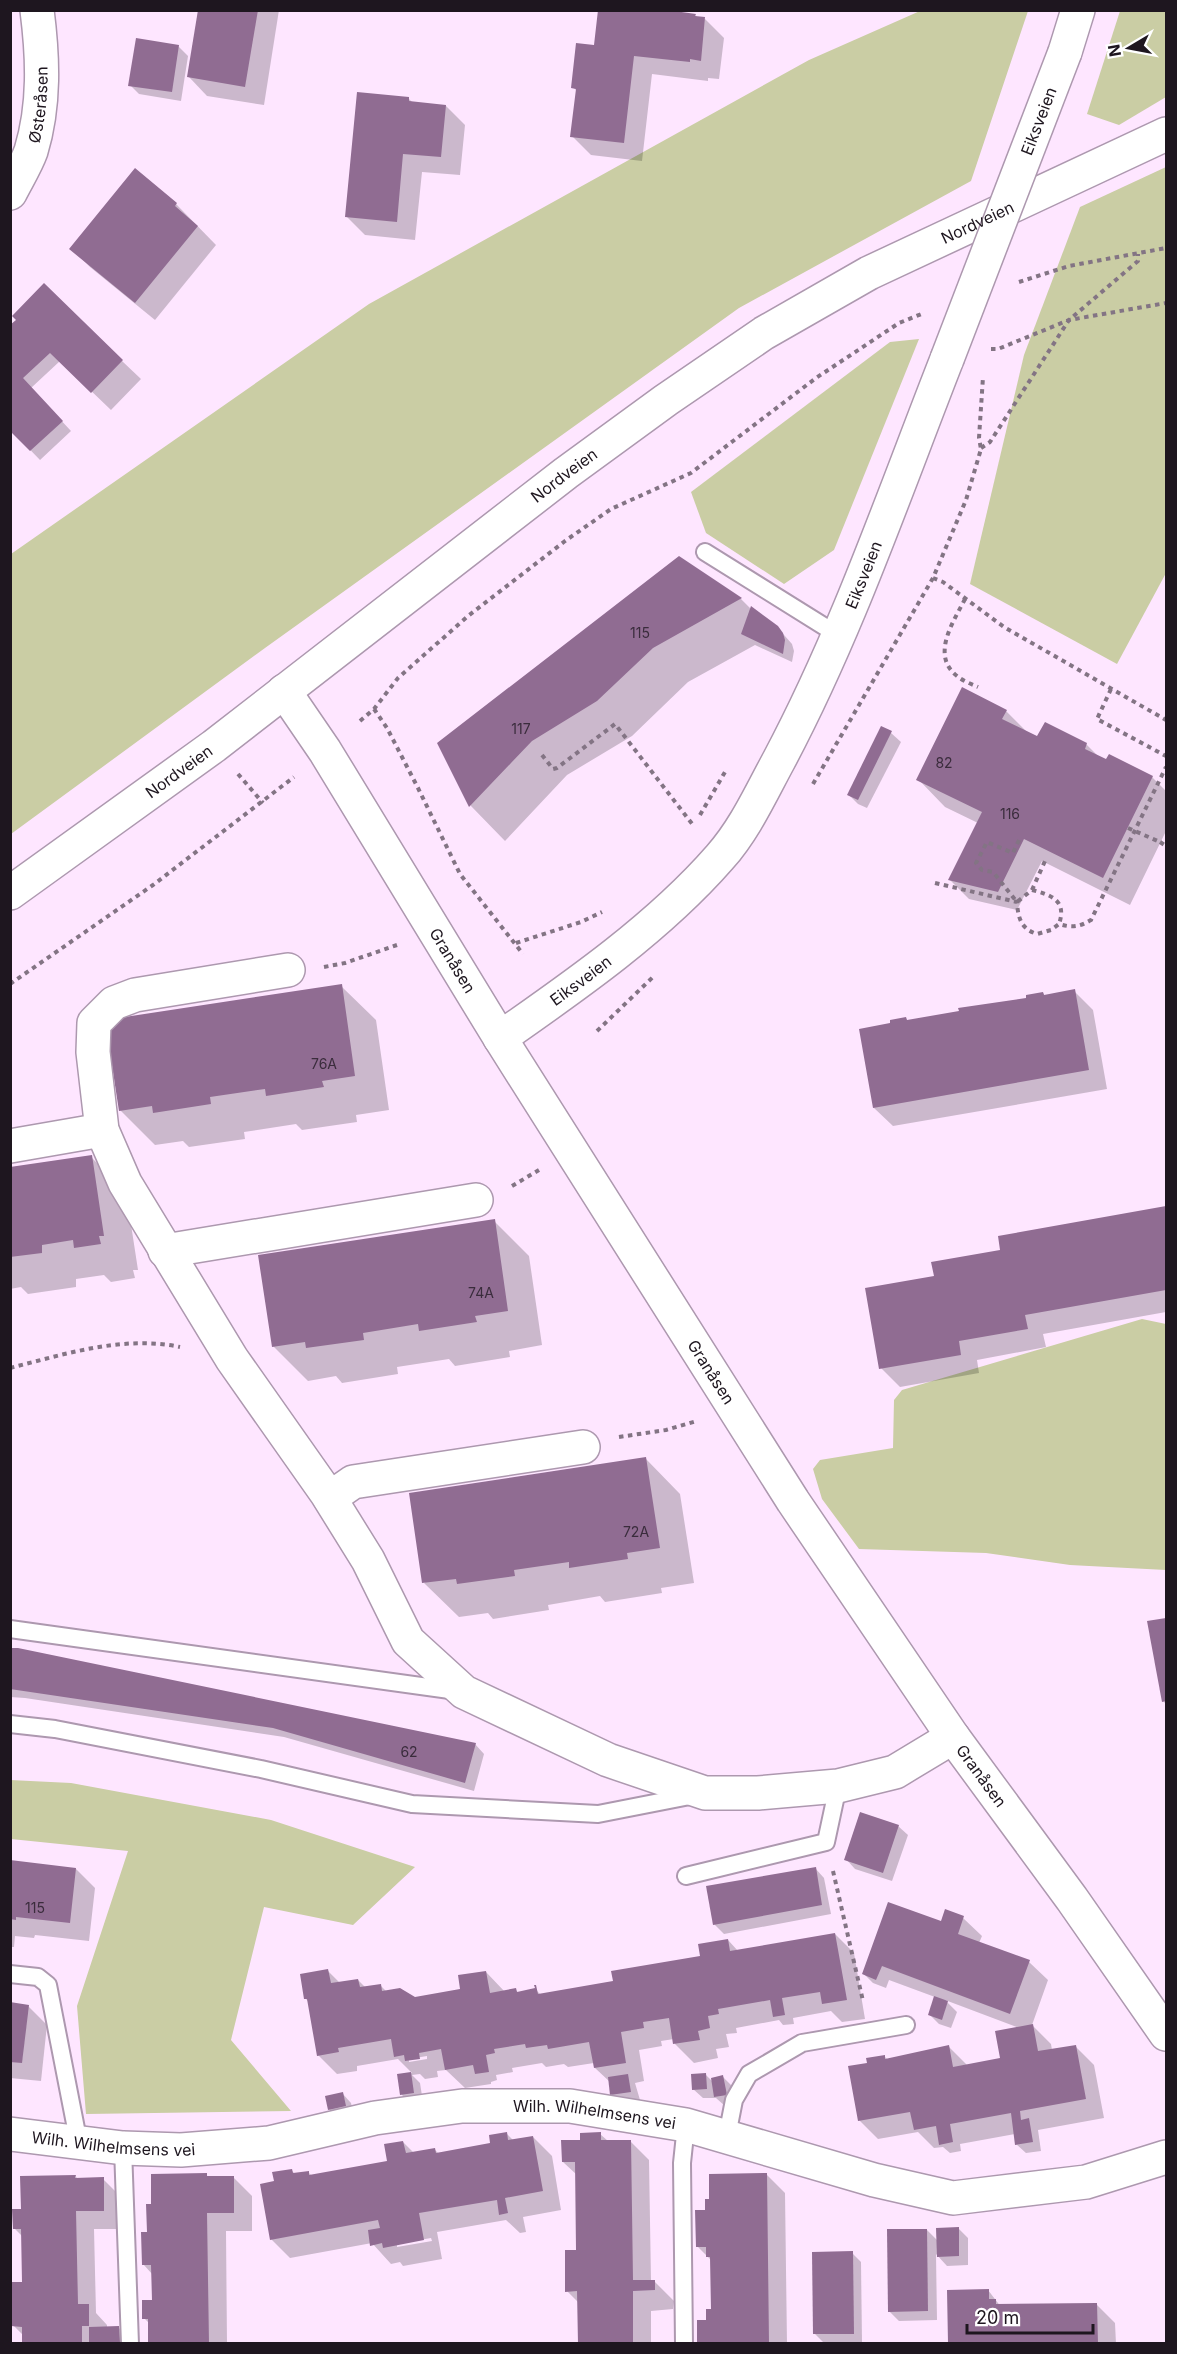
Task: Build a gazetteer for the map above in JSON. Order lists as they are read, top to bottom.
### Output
{
  "streets": {
    "street": [
      "Østeråsen",
      "Eiksveien",
      "Nordveien",
      "Granåsen",
      "Wilh. Wilhelmsens vei"
    ]
  },
  "crossings": [
    ["Eiksveien", "Granåsen"],
    ["Nordveien", "Granåsen"]
  ],
  "house_numbers": [
    "115",
    "117",
    "82",
    "116",
    "76A",
    "74A",
    "72A",
    "62",
    "115"
  ],
  "scale_bar": "20 m",
  "north": "left"
}
